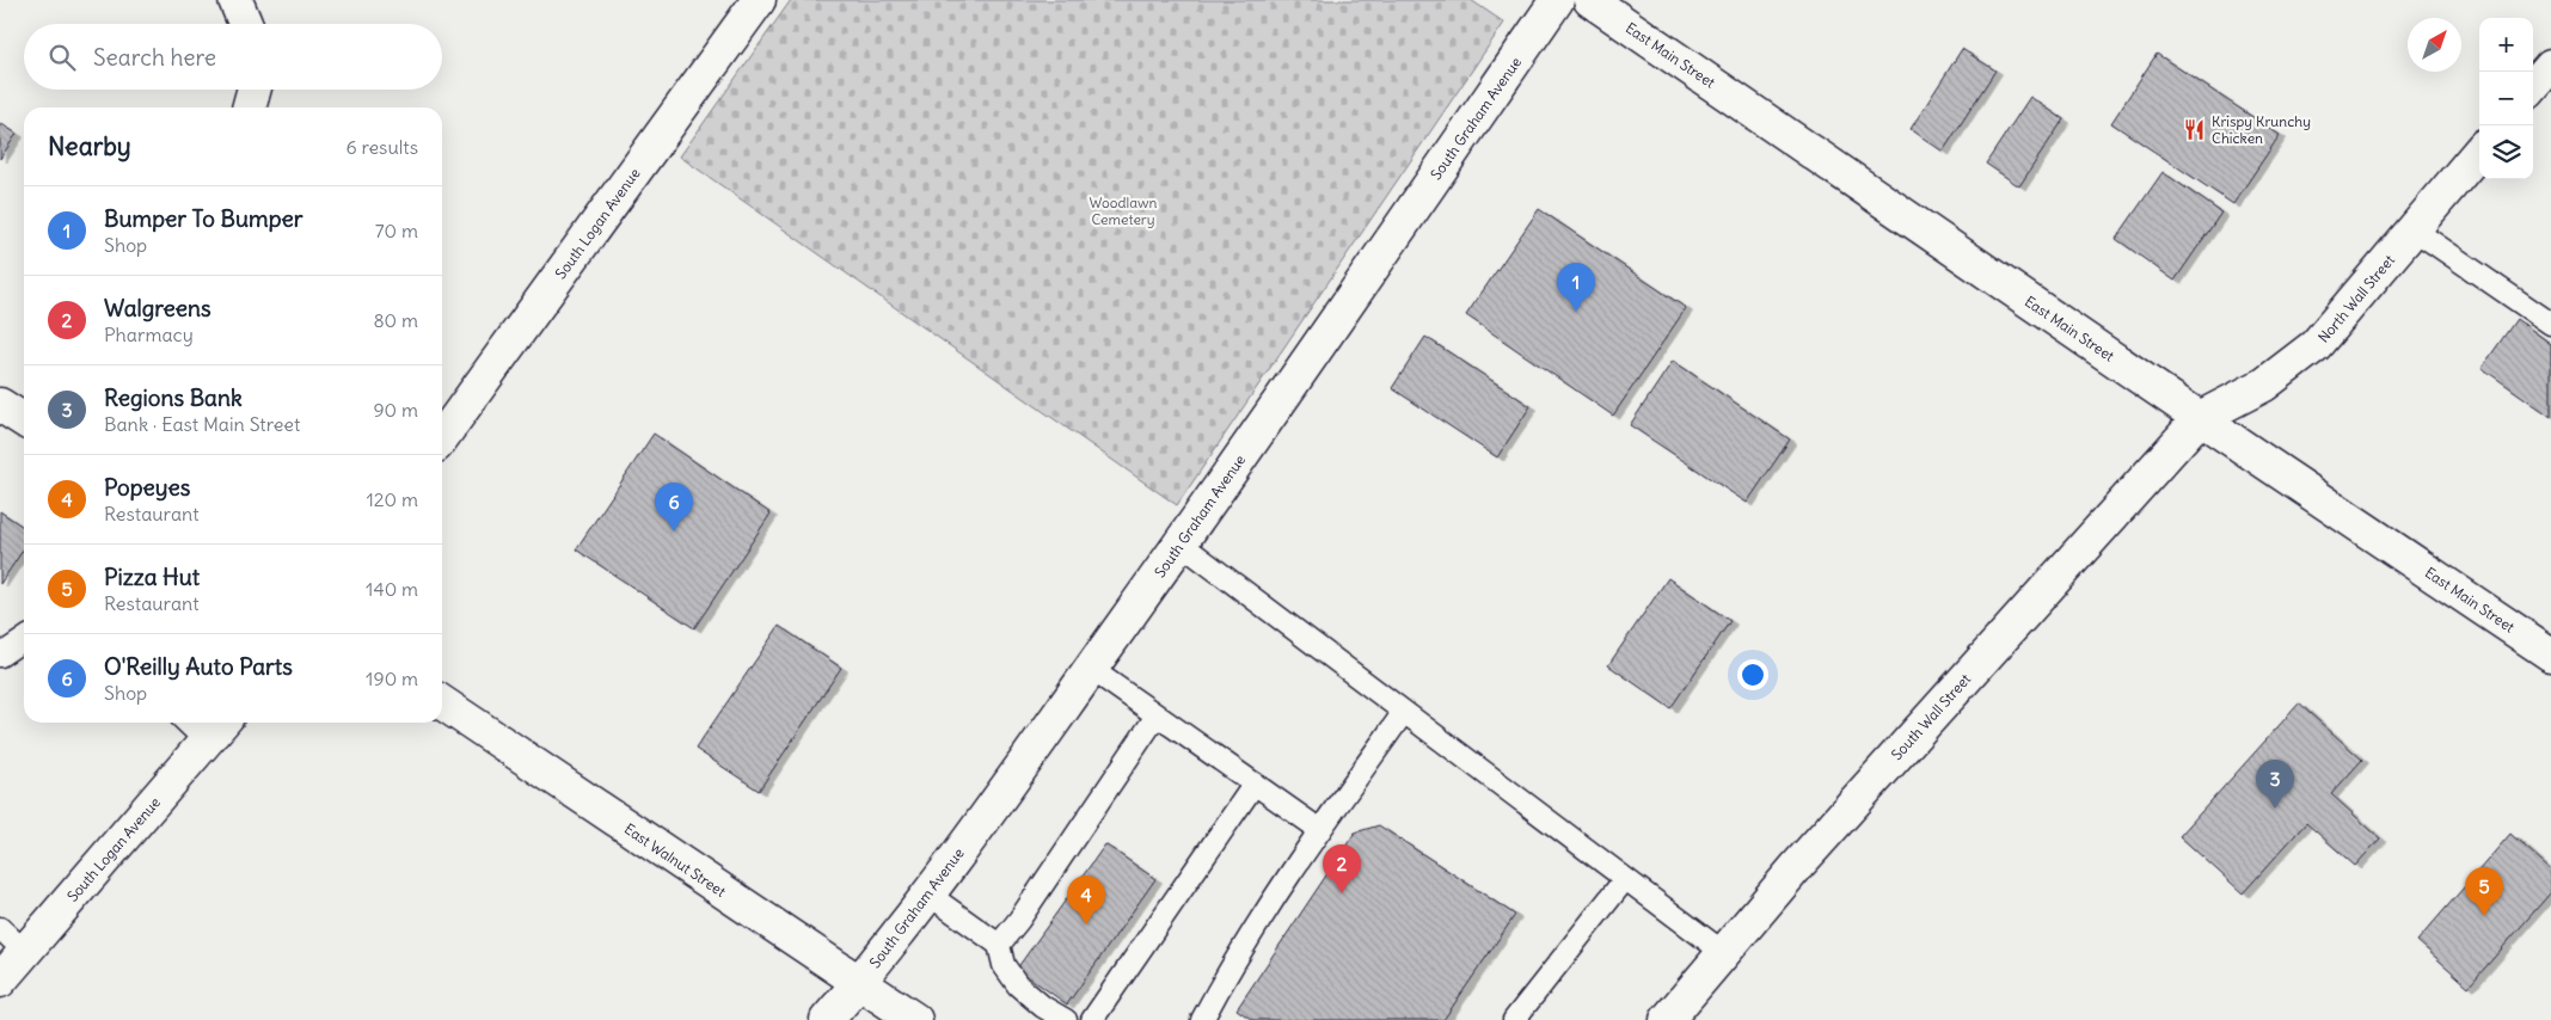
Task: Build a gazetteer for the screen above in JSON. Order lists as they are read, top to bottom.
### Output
{
  "streets": {
    "main road": [
      "East Main Street",
      "South Graham Avenue",
      "South Logan Avenue",
      "North Wall Street",
      "South Wall Street",
      "East Walnut Street"
    ]
  },
  "crossings": [
    ["East Main Street", "North Wall Street"],
    ["East Main Street", "South Wall Street"],
    ["South Graham Avenue", "East Walnut Street"],
    ["North Wall Street", "South Wall Street"]
  ],
  "parks": ["Woodlawn Cemetery"],
  "places": {
    "restaurant": ["Krispy Krunchy Chicken"]
  },
  "north": "top right",
  "page": {
    "map_buttons": ["+", "−"],
    "search": "Search here",
    "heading": ["Nearby", "6 results"],
    "list": [
      {
        "mark": "1",
        "name": "Bumper To Bumper",
        "note": "Shop",
        "value": "70 m"
      },
      {
        "mark": "2",
        "name": "Walgreens",
        "note": "Pharmacy",
        "value": "80 m"
      },
      {
        "mark": "3",
        "name": "Regions Bank",
        "note": "Bank · East Main Street",
        "value": "90 m"
      },
      {
        "mark": "4",
        "name": "Popeyes",
        "note": "Restaurant",
        "value": "120 m"
      },
      {
        "mark": "5",
        "name": "Pizza Hut",
        "note": "Restaurant",
        "value": "140 m"
      },
      {
        "mark": "6",
        "name": "O'Reilly Auto Parts",
        "note": "Shop",
        "value": "190 m"
      }
    ],
    "pins": [
      "1",
      "6",
      "3",
      "2",
      "5",
      "4"
    ]
  }
}
